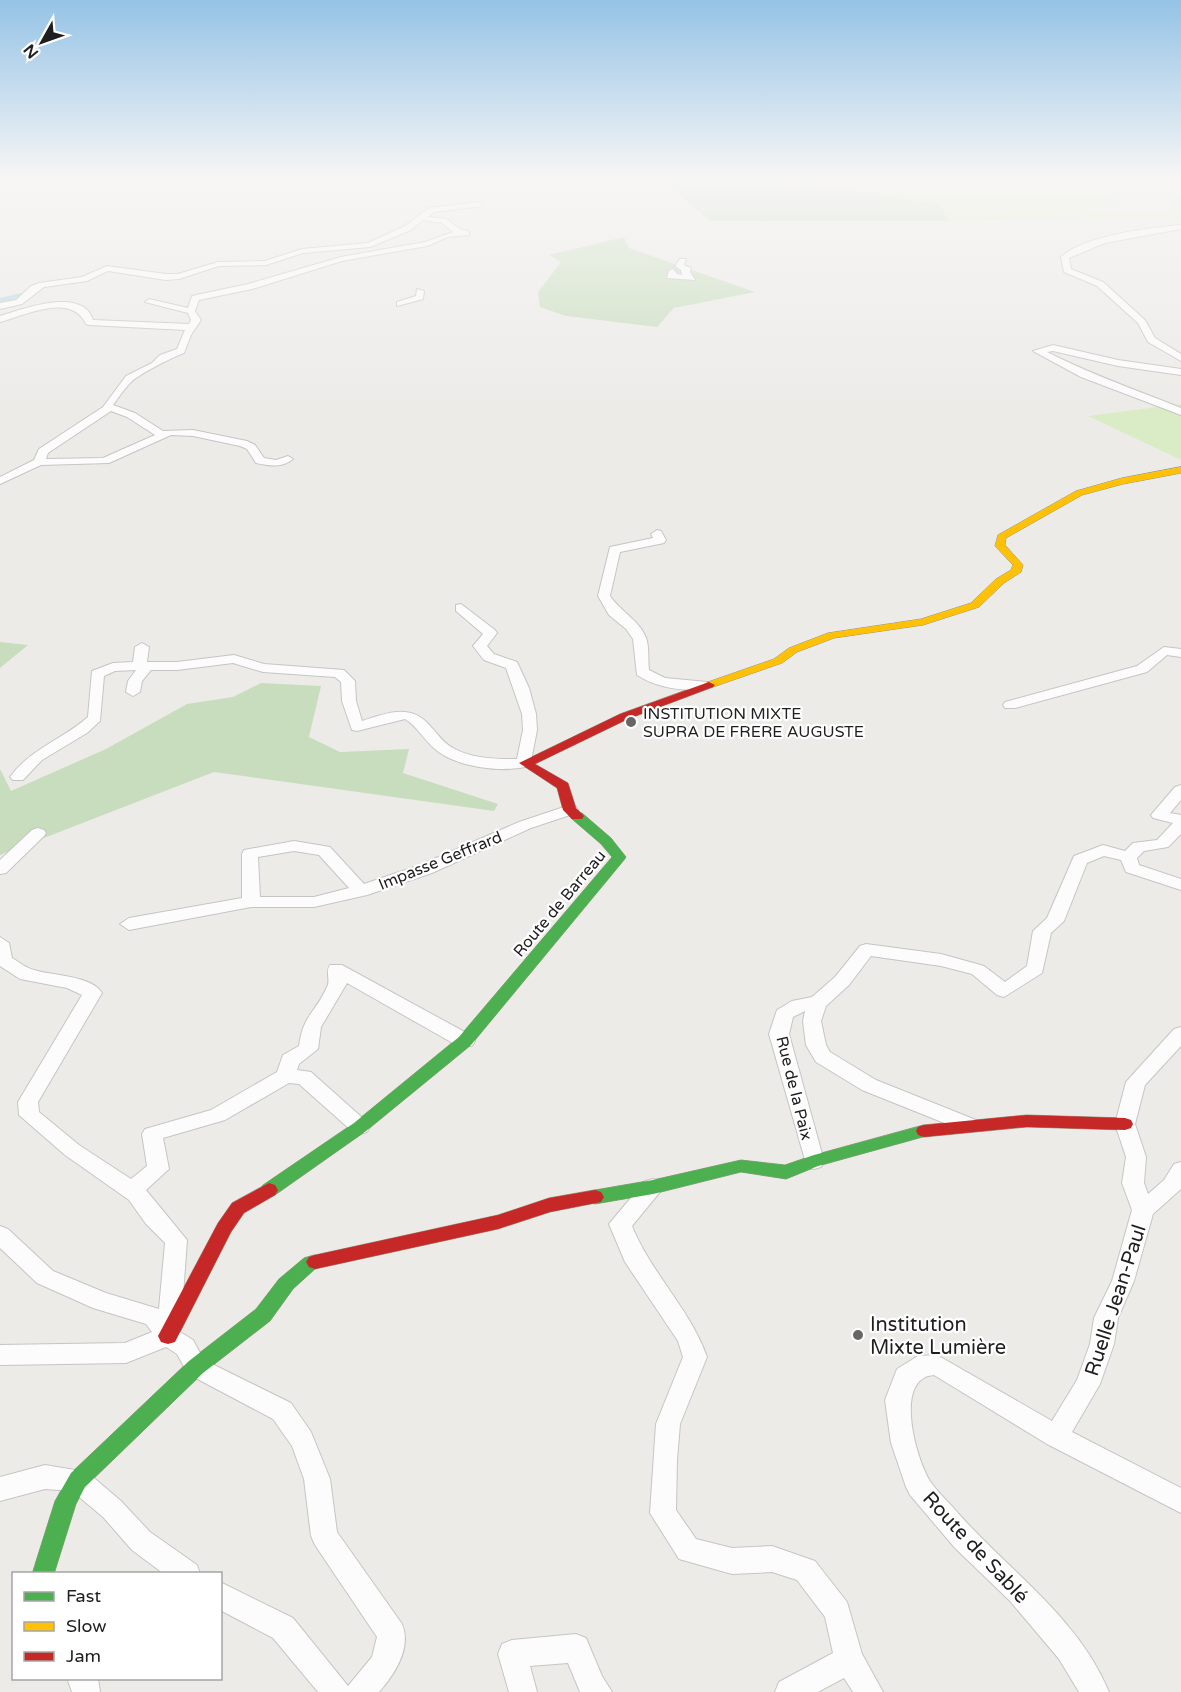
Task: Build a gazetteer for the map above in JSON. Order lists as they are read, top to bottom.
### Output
{
  "streets": {
    "street": [
      "Impasse Geffrard",
      "Route de Barreau",
      "Rue de la Paix",
      "Ruelle Jean-Paul",
      "Route de Sablé"
    ]
  },
  "crossings": [
    ["Impasse Geffrard", "Route de Barreau"],
    ["Ruelle Jean-Paul", "Route de Sablé"]
  ],
  "places": ["INSTITUTION MIXTE SUPRA DE FRERE AUGUSTE", "Institution Mixte Lumière"],
  "legend": ["Fast", "Slow", "Jam"],
  "north": "bottom left"
}
